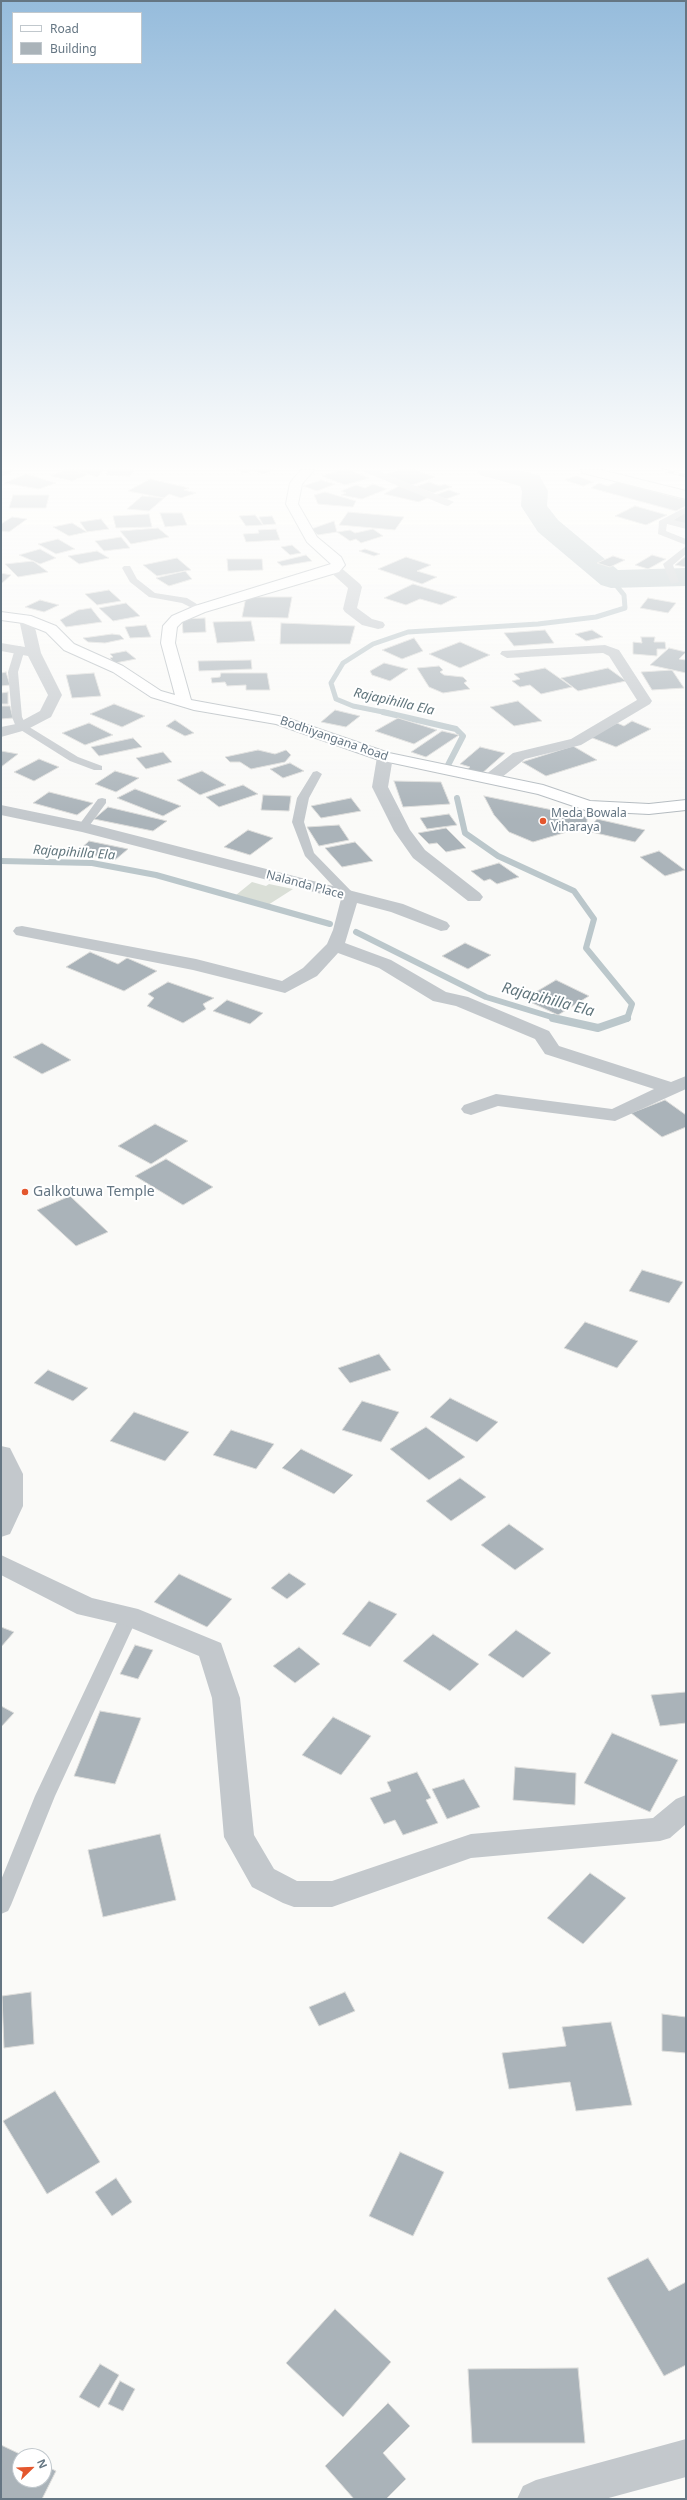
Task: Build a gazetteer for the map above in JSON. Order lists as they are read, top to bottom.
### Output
{
  "streets": {
    "street": ["Bodhiyangana Road", "Nalanda Place"]
  },
  "water": ["Rajapihilla Ela"],
  "places": ["Meda Bowala Viharaya", "Galkotuwa Temple"],
  "legend": ["Road", "Building"],
  "north": "top right"
}
